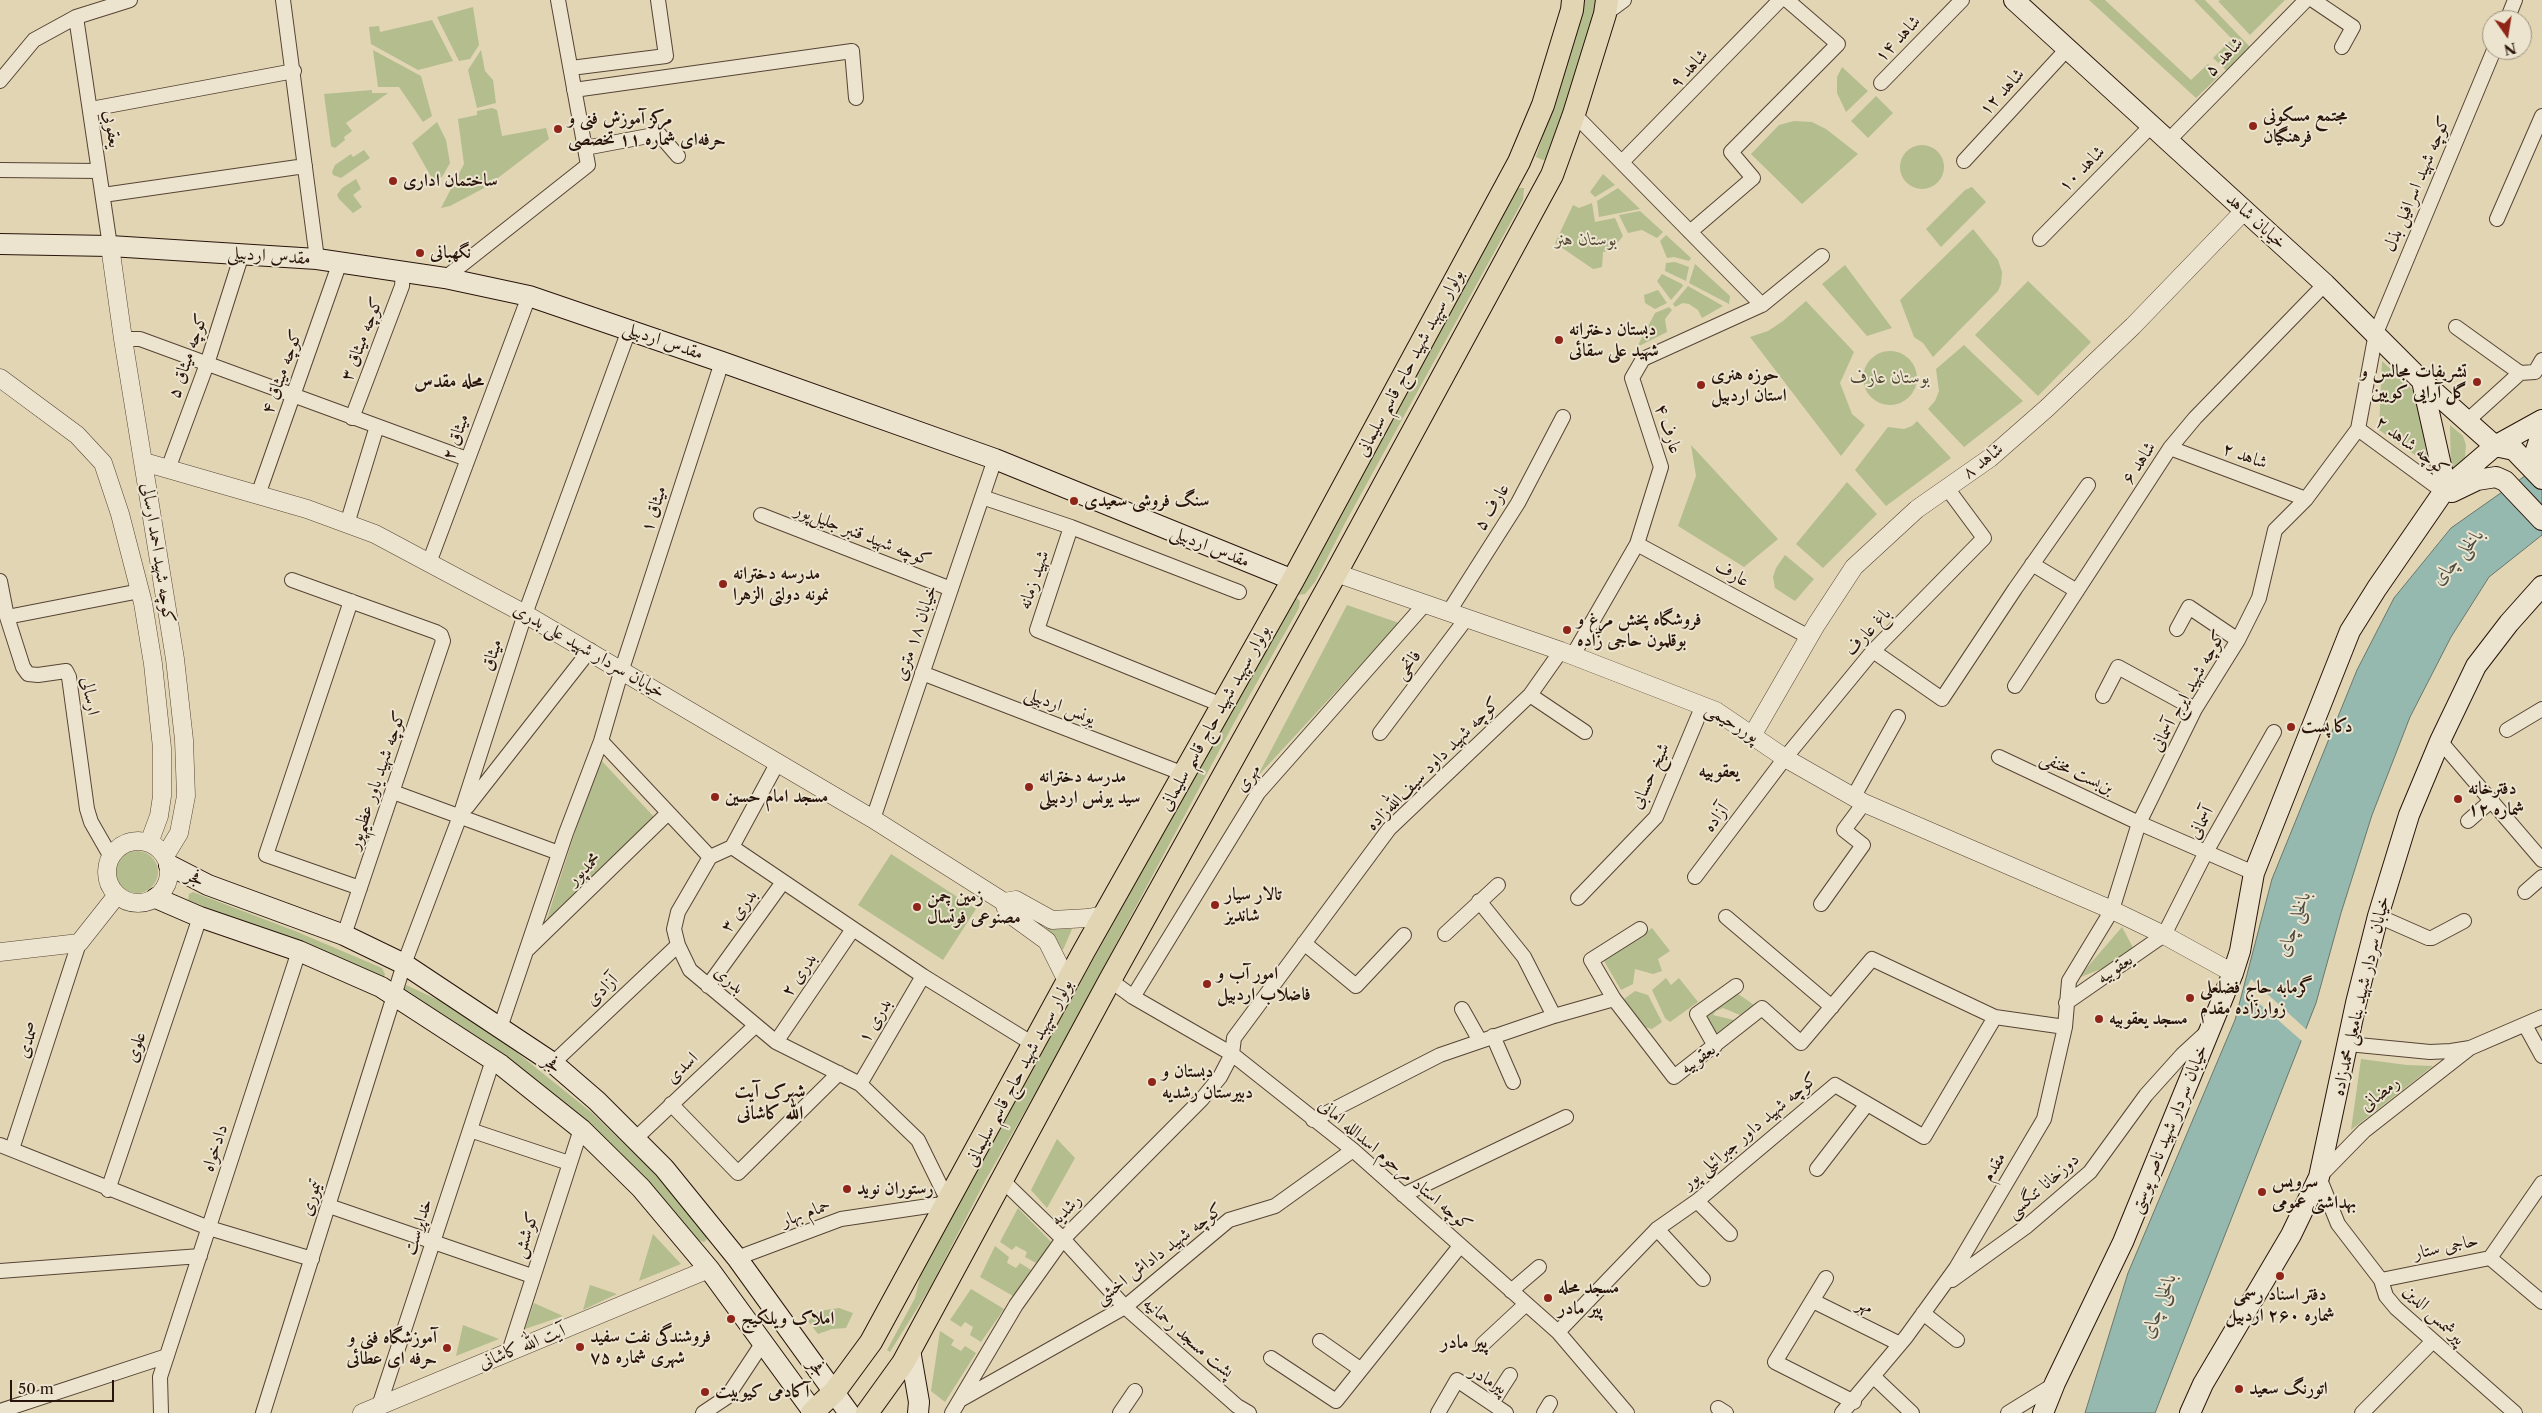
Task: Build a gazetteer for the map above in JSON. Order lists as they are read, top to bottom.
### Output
{
  "streets": {
    "main road": [
      "خیابان شاهد",
      "مقدس اردبیلی",
      "بولوار سپهبد شهید حاج قاسم سلیمانی",
      "فجر",
      "خیابان سردار شهید بنامعلی محمدزاده",
      "خیابان سردار شهید ناصر پوستی"
    ],
    "street": [
      "شاهد ۱۴",
      "شاهد ۵",
      "شاهد ۹",
      "شاهد ۱۲",
      "یعقوبی",
      "شاهد ۱۰",
      "کوچه شهید اسرافیل بذل",
      "کوچه میثاق ۳",
      "کوچه میثاق ۵",
      "کوچه میثاق ۴",
      "عارف ۴",
      "میثاق ۲",
      "کوچه شاهد ۲",
      "شاهد ۲",
      "شاهد ۸",
      "شاهد ۶",
      "عارف ۵",
      "میثاق ۱",
      "کوچه شهید قنبر جلیل‌پور",
      "کوچه شهید احمد ارسالی",
      "عارف",
      "شهید زمانه",
      "باغ عارف",
      "خیابان ۱۸ متری",
      "خیابان سردار شهید علی بدری",
      "میثاق",
      "فاتحی",
      "کوچه شهید ایرج آسمانی",
      "ارسالی",
      "یونس اردبیلی",
      "پوررحیمی",
      "کوچه شهید داود سیف‌الله‌زاده",
      "بن‌بست مخنفی",
      "شیخ حسابی",
      "مهری",
      "کوچه شهید یاور عظیم‌پور",
      "آزاده",
      "آسمانی",
      "محمدپور",
      "بدری ۳",
      "یعقوبیه",
      "بدری ۲",
      "بدری",
      "آزادی",
      "بدری ۱",
      "صمدی",
      "علوی",
      "اسدی",
      "رمضانی",
      "کوچه شهید داور جبرائیلی پور",
      "دادخواه",
      "کوچه استاد مرحوم اسدالله امانی",
      "مقدم",
      "دوزخانا تنگسی",
      "تیموری",
      "رشدیه",
      "حمام بهار",
      "خداپرست",
      "کوشش",
      "حاجی ستار",
      "کوچه شهید داداش اخشی",
      "مهر",
      "پیرشمس الدین",
      "پشت مسجد رحمانیه",
      "آیت الله کاشانی",
      "پیرمادر"
    ]
  },
  "crossings": [
    ["شاهد ۵", "خیابان شاهد"],
    ["شاهد ۱۲", "خیابان شاهد"],
    ["یعقوبی", "مقدس اردبیلی"],
    ["یعقوبی", "کوچه شهید احمد ارسالی"],
    ["شاهد ۱۰", "خیابان شاهد"],
    ["کوچه شهید اسرافیل بذل", "خیابان شاهد"],
    ["کوچه شهید اسرافیل بذل", "کوچه شاهد ۲"],
    ["کوچه شهید اسرافیل بذل", "کوچه شهید ایرج آسمانی"],
    ["خیابان شاهد", "شاهد ۸"],
    ["خیابان شاهد", "شاهد ۶"],
    ["خیابان شاهد", "خیابان سردار شهید ناصر پوستی"],
    ["مقدس اردبیلی", "کوچه میثاق ۳"],
    ["مقدس اردبیلی", "کوچه میثاق ۵"],
    ["مقدس اردبیلی", "بولوار سپهبد شهید حاج قاسم سلیمانی"],
    ["مقدس اردبیلی", "کوچه میثاق ۴"],
    ["مقدس اردبیلی", "میثاق ۲"],
    ["مقدس اردبیلی", "میثاق ۱"],
    ["مقدس اردبیلی", "کوچه شهید احمد ارسالی"],
    ["مقدس اردبیلی", "خیابان ۱۸ متری"],
    ["مقدس اردبیلی", "میثاق"],
    ["کوچه میثاق ۵", "خیابان سردار شهید علی بدری"],
    ["بولوار سپهبد شهید حاج قاسم سلیمانی", "شهید زمانه"],
    ["بولوار سپهبد شهید حاج قاسم سلیمانی", "خیابان سردار شهید علی بدری"],
    ["بولوار سپهبد شهید حاج قاسم سلیمانی", "یونس اردبیلی"],
    ["بولوار سپهبد شهید حاج قاسم سلیمانی", "پوررحیمی"],
    ["بولوار سپهبد شهید حاج قاسم سلیمانی", "فجر"],
    ["بولوار سپهبد شهید حاج قاسم سلیمانی", "بدری"],
    ["بولوار سپهبد شهید حاج قاسم سلیمانی", "کوچه استاد مرحوم اسدالله امانی"],
    ["بولوار سپهبد شهید حاج قاسم سلیمانی", "حمام بهار"],
    ["بولوار سپهبد شهید حاج قاسم سلیمانی", "پشت مسجد رحمانیه"],
    ["کوچه میثاق ۴", "خیابان سردار شهید علی بدری"],
    ["عارف ۴", "عارف"],
    ["عارف ۴", "پوررحیمی"],
    ["عارف ۴", "کوچه شهید داود سیف‌الله‌زاده"],
    ["میثاق ۲", "خیابان سردار شهید علی بدری"],
    ["کوچه شاهد ۲", "کوچه شهید ایرج آسمانی"],
    ["کوچه شاهد ۲", "خیابان سردار شهید ناصر پوستی"],
    ["شاهد ۲", "شاهد ۶"],
    ["شاهد ۲", "کوچه شهید ایرج آسمانی"],
    ["شاهد ۸", "عارف"],
    ["شاهد ۸", "باغ عارف"],
    ["شاهد ۸", "پوررحیمی"],
    ["عارف ۵", "پوررحیمی"],
    ["میثاق ۱", "خیابان سردار شهید علی بدری"],
    ["کوچه شهید قنبر جلیل‌پور", "خیابان ۱۸ متری"],
    ["کوچه شهید احمد ارسالی", "خیابان سردار شهید علی بدری"],
    ["کوچه شهید احمد ارسالی", "ارسالی"],
    ["کوچه شهید احمد ارسالی", "فجر"],
    ["باغ عارف", "پوررحیمی"],
    ["باغ عارف", "آزاده"],
    ["خیابان ۱۸ متری", "خیابان سردار شهید علی بدری"],
    ["خیابان ۱۸ متری", "یونس اردبیلی"],
    ["خیابان سردار شهید علی بدری", "میثاق"],
    ["میثاق", "فجر"],
    ["میثاق", "تیموری"],
    ["فاتحی", "پوررحیمی"],
    ["کوچه شهید ایرج آسمانی", "پوررحیمی"],
    ["کوچه شهید ایرج آسمانی", "بن‌بست مخنفی"],
    ["کوچه شهید ایرج آسمانی", "مقدم"],
    ["ارسالی", "فجر"],
    ["پوررحیمی", "کوچه شهید داود سیف‌الله‌زاده"],
    ["پوررحیمی", "شیخ حسابی"],
    ["پوررحیمی", "مهری"],
    ["پوررحیمی", "آزاده"],
    ["پوررحیمی", "مقدم"],
    ["کوچه شهید داود سیف‌الله‌زاده", "کوچه استاد مرحوم اسدالله امانی"],
    ["کوچه شهید داود سیف‌الله‌زاده", "رشدیه"],
    ["بن‌بست مخنفی", "آسمانی"],
    ["بن‌بست مخنفی", "خیابان سردار شهید ناصر پوستی"],
    ["مهری", "کوچه استاد مرحوم اسدالله امانی"],
    ["کوچه شهید یاور عظیم‌پور", "فجر"],
    ["آسمانی", "یعقوبیه"],
    ["فجر", "آزادی"],
    ["فجر", "علوی"],
    ["فجر", "اسدی"],
    ["فجر", "دادخواه"],
    ["فجر", "تیموری"],
    ["فجر", "حمام بهار"],
    ["فجر", "خداپرست"],
    ["فجر", "کوشش"],
    ["فجر", "آیت الله کاشانی"],
    ["بدری ۳", "بدری"],
    ["یعقوبیه", "کوچه شهید داور جبرائیلی پور"],
    ["یعقوبیه", "مقدم"],
    ["بدری ۲", "بدری"],
    ["بدری", "آزادی"],
    ["بدری", "بدری ۱"],
    ["بدری", "اسدی"],
    ["بدری", "حمام بهار"],
    ["خیابان سردار شهید بنامعلی محمدزاده", "رمضانی"],
    ["خیابان سردار شهید بنامعلی محمدزاده", "پیرشمس الدین"],
    ["رمضانی", "پیرشمس الدین"],
    ["خیابان سردار شهید ناصر پوستی", "دوزخانا تنگسی"],
    ["کوچه شهید داور جبرائیلی پور", "کوچه استاد مرحوم اسدالله امانی"],
    ["کوچه استاد مرحوم اسدالله امانی", "رشدیه"],
    ["کوچه استاد مرحوم اسدالله امانی", "کوچه شهید داداش اخشی"],
    ["مقدم", "دوزخانا تنگسی"],
    ["مقدم", "مهر"],
    ["رشدیه", "کوچه شهید داداش اخشی"],
    ["رشدیه", "پشت مسجد رحمانیه"],
    ["خداپرست", "آیت الله کاشانی"],
    ["کوشش", "آیت الله کاشانی"],
    ["حاجی ستار", "پیرشمس الدین"],
    ["کوچه شهید داداش اخشی", "پشت مسجد رحمانیه"]
  ],
  "districts": [
    "محله مقدس",
    "یعقوبیه",
    "شهرک آیت الله کاشانی",
    "پیر مادر"
  ],
  "water": ["بالخلی چای"],
  "parks": ["بوستان هنر", "بوستان عارف"],
  "places": [
    "مجتمع مسکونی فرهنگیان",
    "مرکز آموزش فنی و حرفه‌ای شماره ۱۱ تخصصی",
    "ساختمان اداری",
    "نگهبانی",
    "دبستان دخترانه شهید علی سقائی",
    "تشریفات مجالس و گل آرایی کویین",
    "حوزه هنری استان اردبیل",
    "سنگ فروشی سعیدی",
    "مدرسه دخترانه نمونه دولتی الزهرا",
    "فروشگاه پخش مرغ و بوقلمون حاجی زاده",
    "دکا پست",
    "مدرسه دخترانه سید یونس اردبیلی",
    "مسجد امام حسین",
    "دفترخانه شماره ۱۲",
    "تالار سیار شاندیز",
    "زمین چمن مصنوعی فوتسال",
    "امور آب و فاضلاب اردبیل",
    "گرمابه حاج فضلعلی زوارزاده مقدم",
    "مسجد یعقوبیه",
    "دبستان و دبیرستان رشدیه",
    "رستوران نوید",
    "سرویس بهداشتی عمومی",
    "دفتر اسناد رسمی شماره ۲۶۰ اردبیل",
    "مسجد محله پیر مادر",
    "املاک ویلکیج",
    "فروشندگی نفت سفید شهری شماره ۷۵",
    "آموزشگاه فنی و حرفه ای عطائی",
    "اتورنگ سعید",
    "آکادمی کیوبیت"
  ],
  "scale_bar": "50 m",
  "north": "bottom"
}
